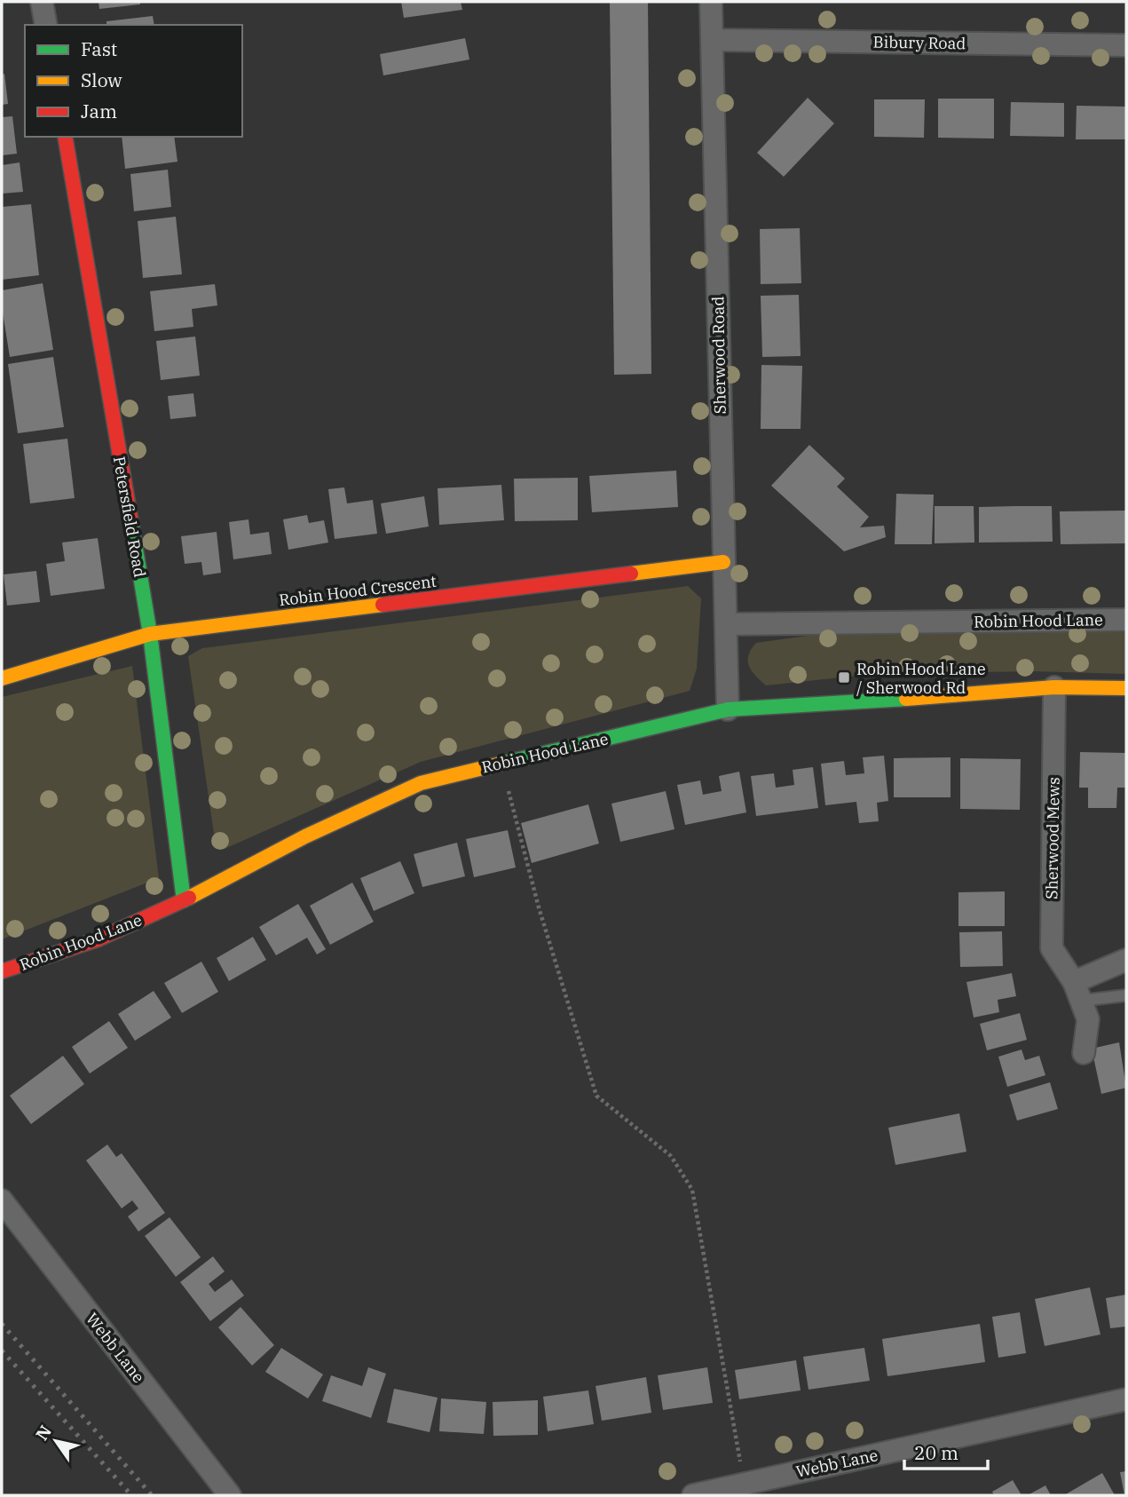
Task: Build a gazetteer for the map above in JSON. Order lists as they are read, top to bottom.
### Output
{
  "streets": {
    "street": [
      "Bibury Road",
      "Sherwood Road",
      "Petersfield Road",
      "Robin Hood Crescent",
      "Robin Hood Lane",
      "Sherwood Mews",
      "Webb Lane"
    ]
  },
  "crossings": [
    ["Bibury Road", "Sherwood Road"],
    ["Sherwood Road", "Robin Hood Crescent"],
    ["Sherwood Road", "Robin Hood Lane"],
    ["Petersfield Road", "Robin Hood Crescent"],
    ["Petersfield Road", "Robin Hood Lane"],
    ["Robin Hood Lane", "Sherwood Mews"]
  ],
  "places": {
    "transit": ["Robin Hood Lane / Sherwood Rd"]
  },
  "legend": ["Fast", "Slow", "Jam"],
  "scale_bar": "20 m",
  "north": "top left"
}
